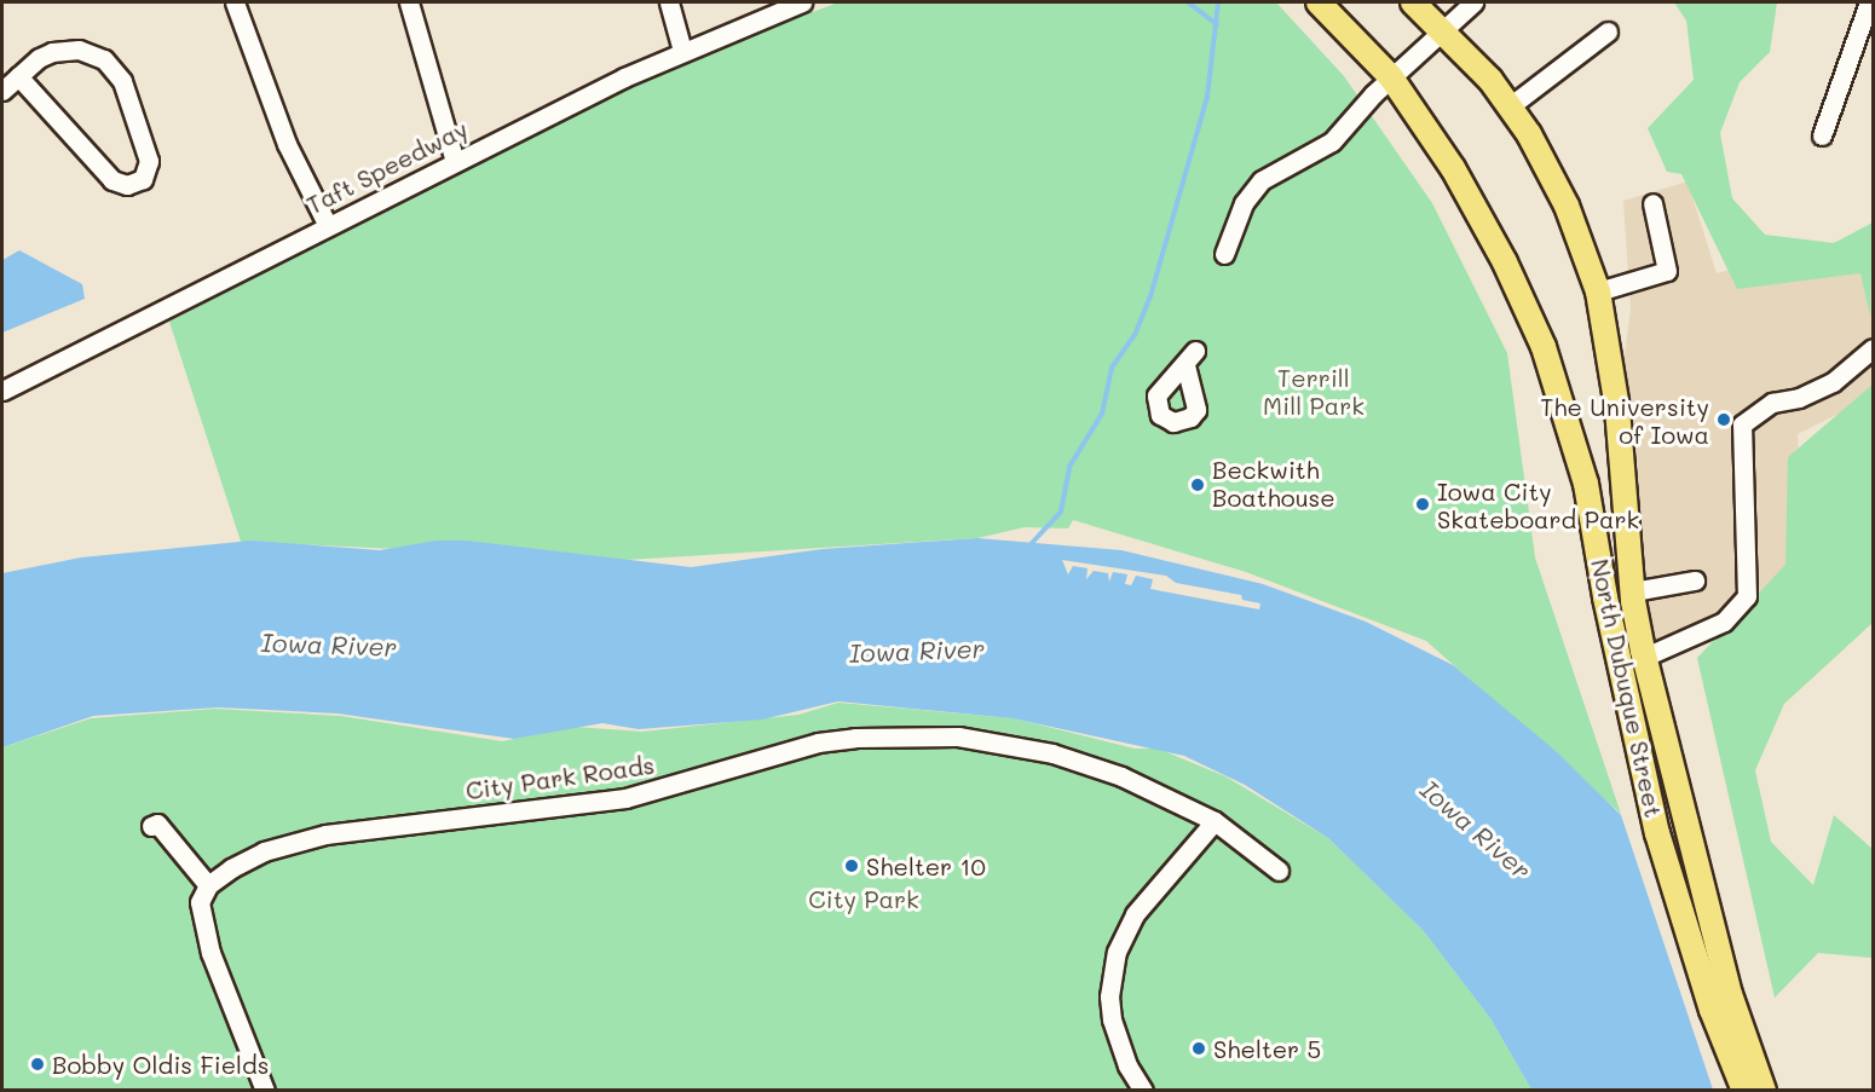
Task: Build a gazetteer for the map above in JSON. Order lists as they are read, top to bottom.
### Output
{
  "streets": {
    "main road": ["North Dubuque Street"],
    "street": ["Taft Speedway", "City Park Roads"]
  },
  "water": ["Iowa River"],
  "parks": ["Terrill Mill Park", "City Park"],
  "places": [
    "The University of Iowa",
    "Beckwith Boathouse",
    "Iowa City Skateboard Park",
    "Shelter 10",
    "Shelter 5",
    "Bobby Oldis Fields"
  ]
}
